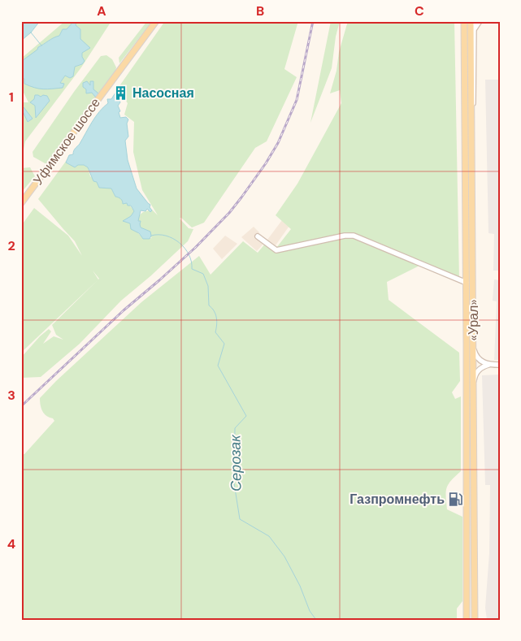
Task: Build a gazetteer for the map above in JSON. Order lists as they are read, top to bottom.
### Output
{
  "streets": {
    "main road": ["Уфимское шоссе", "«Урал»"]
  },
  "water": ["Серозак"],
  "places": {
    "building": ["Насосная"],
    "fuel station": ["Газпромнефть"]
  },
  "grid": {
    "columns": ["A", "B", "C"],
    "rows": [
      "1",
      "2",
      "3",
      "4"
    ]
  }
}
